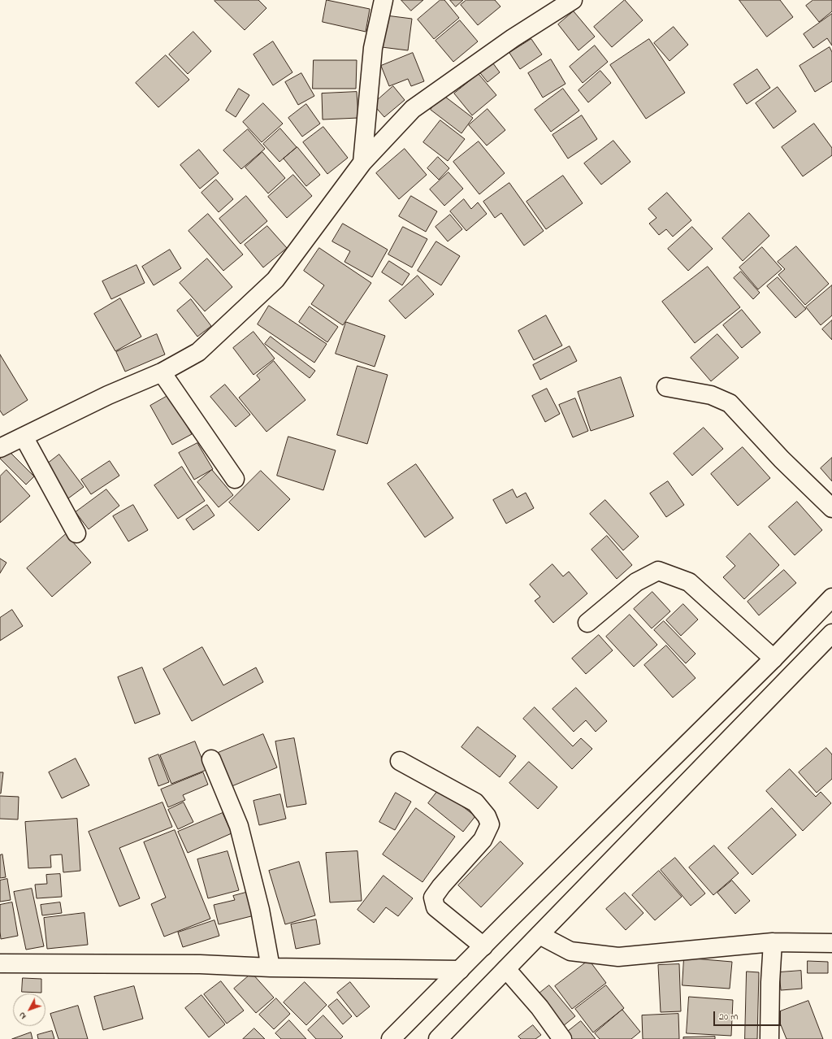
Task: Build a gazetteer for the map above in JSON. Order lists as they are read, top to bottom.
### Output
{
  "scale_bar": "20 m",
  "north": "bottom left"
}
